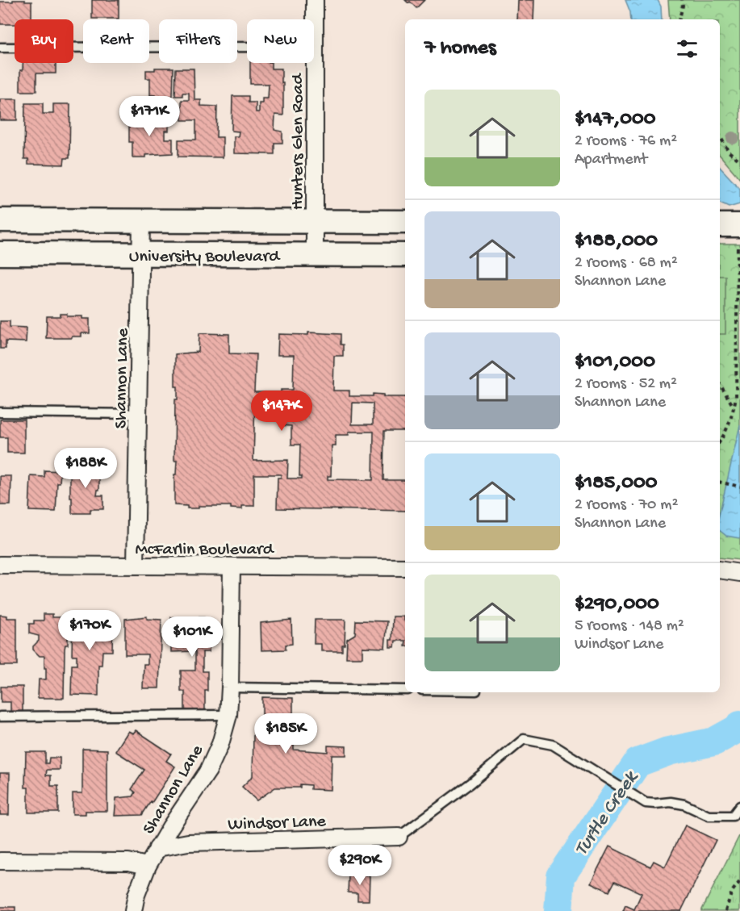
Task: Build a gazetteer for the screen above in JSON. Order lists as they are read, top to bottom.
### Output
{
  "streets": {
    "street": [
      "Hunters Glen Road",
      "University Boulevard",
      "Shannon Lane",
      "McFarlin Boulevard",
      "Windsor Lane"
    ]
  },
  "crossings": [
    ["Hunters Glen Road", "University Boulevard"],
    ["University Boulevard", "Shannon Lane"],
    ["Shannon Lane", "McFarlin Boulevard"],
    ["Shannon Lane", "Windsor Lane"]
  ],
  "water": ["Turtle Creek"],
  "page": {
    "chip": [
      "Buy",
      "Rent",
      "Filters",
      "New"
    ],
    "heading": "7 homes",
    "list": [
      {
        "name": "$147,000",
        "note": "2 rooms · 76 m² · Apartment"
      },
      {
        "name": "$188,000",
        "note": "2 rooms · 68 m² · Shannon Lane"
      },
      {
        "name": "$101,000",
        "note": "2 rooms · 52 m² · Shannon Lane"
      },
      {
        "name": "$185,000",
        "note": "2 rooms · 70 m² · Shannon Lane"
      },
      {
        "name": "$290,000",
        "note": "5 rooms · 148 m² · Windsor Lane"
      }
    ],
    "price": [
      "$171K",
      "$147K",
      "$188K",
      "$170K",
      "$101K",
      "$185K",
      "$290K"
    ]
  }
}
